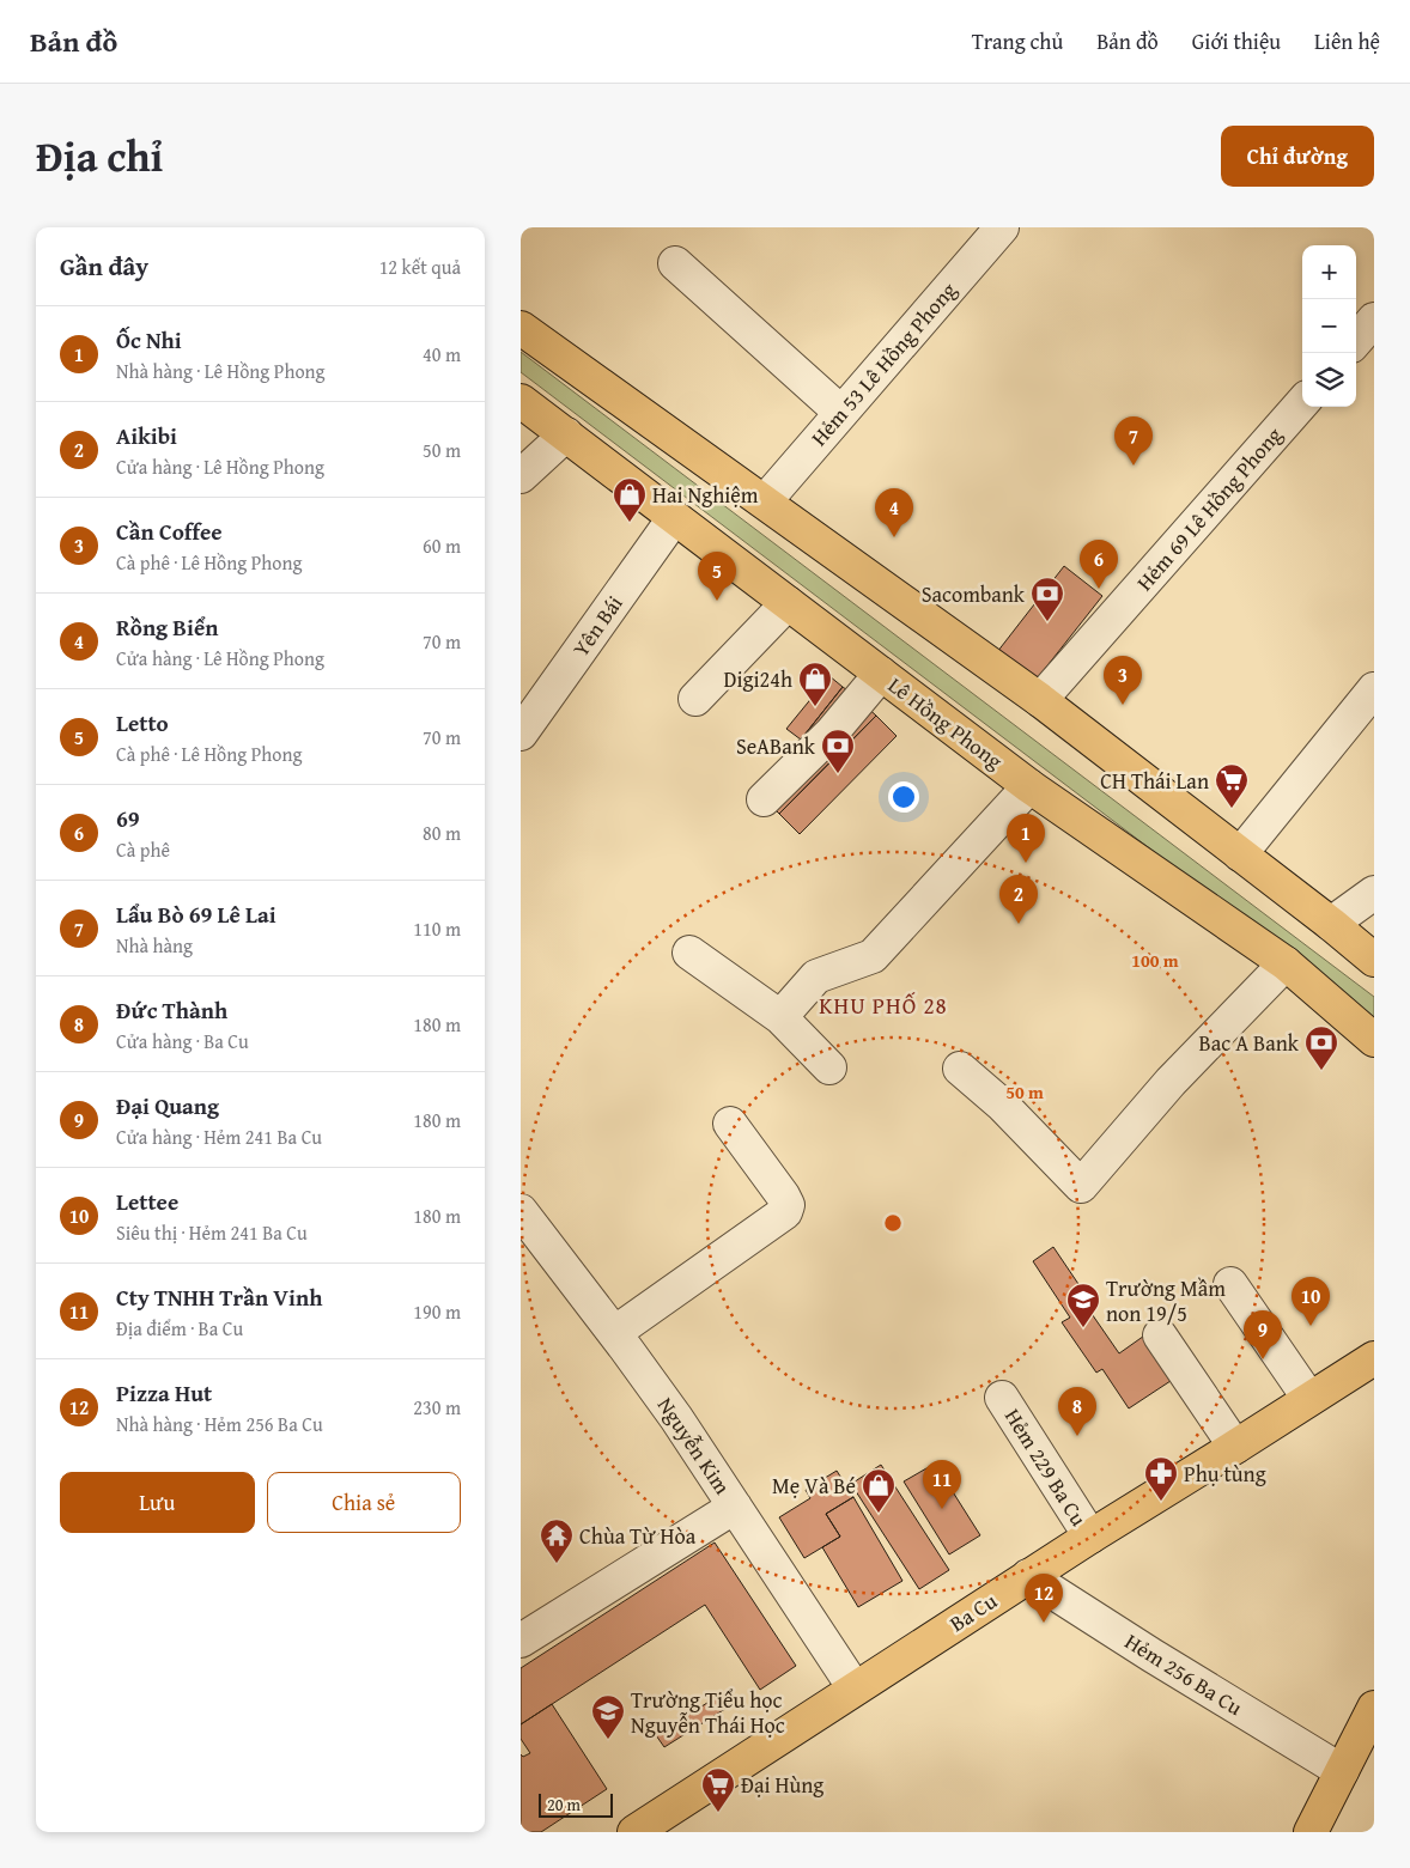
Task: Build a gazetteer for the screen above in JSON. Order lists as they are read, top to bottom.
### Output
{
  "streets": {
    "main road": ["Lê Hồng Phong", "Ba Cu"],
    "street": [
      "Hẻm 53 Lê Hồng Phong",
      "Hẻm 69 Lê Hồng Phong",
      "Yên Bái",
      "Nguyễn Kim",
      "Hẻm 229 Ba Cu",
      "Hẻm 256 Ba Cu"
    ]
  },
  "crossings": [
    ["Yên Bái", "Lê Hồng Phong"],
    ["Nguyễn Kim", "Ba Cu"],
    ["Hẻm 229 Ba Cu", "Ba Cu"],
    ["Ba Cu", "Hẻm 256 Ba Cu"]
  ],
  "districts": ["KHU PHỐ 28"],
  "places": {
    "shop": ["Hai Nghiệm", "Digi24h", "Mẹ Và Bé"],
    "bank": ["Sacombank", "SeABank", "Bac A Bank"],
    "supermarket": ["CH Thái Lan", "Đại Hùng"],
    "school or university": ["Trường Mầm non 19/5", "Trường Tiểu học Nguyễn Thái Học"],
    "pharmacy": ["Phụ tùng"],
    "temple": ["Chùa Từ Hòa"]
  },
  "scale_bar": "20 m",
  "page": {
    "header": "Bản đồ",
    "nav": [
      "Trang chủ",
      "Bản đồ",
      "Giới thiệu",
      "Liên hệ"
    ],
    "title": "Địa chỉ",
    "buttons": [
      "Chỉ đường",
      ["Lưu", "Chia sẻ"]
    ],
    "heading": ["Gần đây", "12 kết quả"],
    "map_buttons": ["+", "−"],
    "list": [
      {
        "mark": "1",
        "name": "Ốc Nhi",
        "note": "Nhà hàng · Lê Hồng Phong",
        "value": "40 m"
      },
      {
        "mark": "2",
        "name": "Aikibi",
        "note": "Cửa hàng · Lê Hồng Phong",
        "value": "50 m"
      },
      {
        "mark": "3",
        "name": "Cần Coffee",
        "note": "Cà phê · Lê Hồng Phong",
        "value": "60 m"
      },
      {
        "mark": "4",
        "name": "Rồng Biển",
        "note": "Cửa hàng · Lê Hồng Phong",
        "value": "70 m"
      },
      {
        "mark": "5",
        "name": "Letto",
        "note": "Cà phê · Lê Hồng Phong",
        "value": "70 m"
      },
      {
        "mark": "6",
        "name": "69",
        "note": "Cà phê",
        "value": "80 m"
      },
      {
        "mark": "7",
        "name": "Lẩu Bò 69 Lê Lai",
        "note": "Nhà hàng",
        "value": "110 m"
      },
      {
        "mark": "8",
        "name": "Đức Thành",
        "note": "Cửa hàng · Ba Cu",
        "value": "180 m"
      },
      {
        "mark": "9",
        "name": "Đại Quang",
        "note": "Cửa hàng · Hẻm 241 Ba Cu",
        "value": "180 m"
      },
      {
        "mark": "10",
        "name": "Lettee",
        "note": "Siêu thị · Hẻm 241 Ba Cu",
        "value": "180 m"
      },
      {
        "mark": "11",
        "name": "Cty TNHH Trần Vinh",
        "note": "Địa điểm · Ba Cu",
        "value": "190 m"
      },
      {
        "mark": "12",
        "name": "Pizza Hut",
        "note": "Nhà hàng · Hẻm 256 Ba Cu",
        "value": "230 m"
      }
    ],
    "pins": [
      "7",
      "4",
      "6",
      "5",
      "3",
      "1",
      "2",
      "10",
      "9",
      "8",
      "11",
      "12"
    ],
    "scale": "20 m"
  },
  "rings": ["100 m", "50 m"]
}
